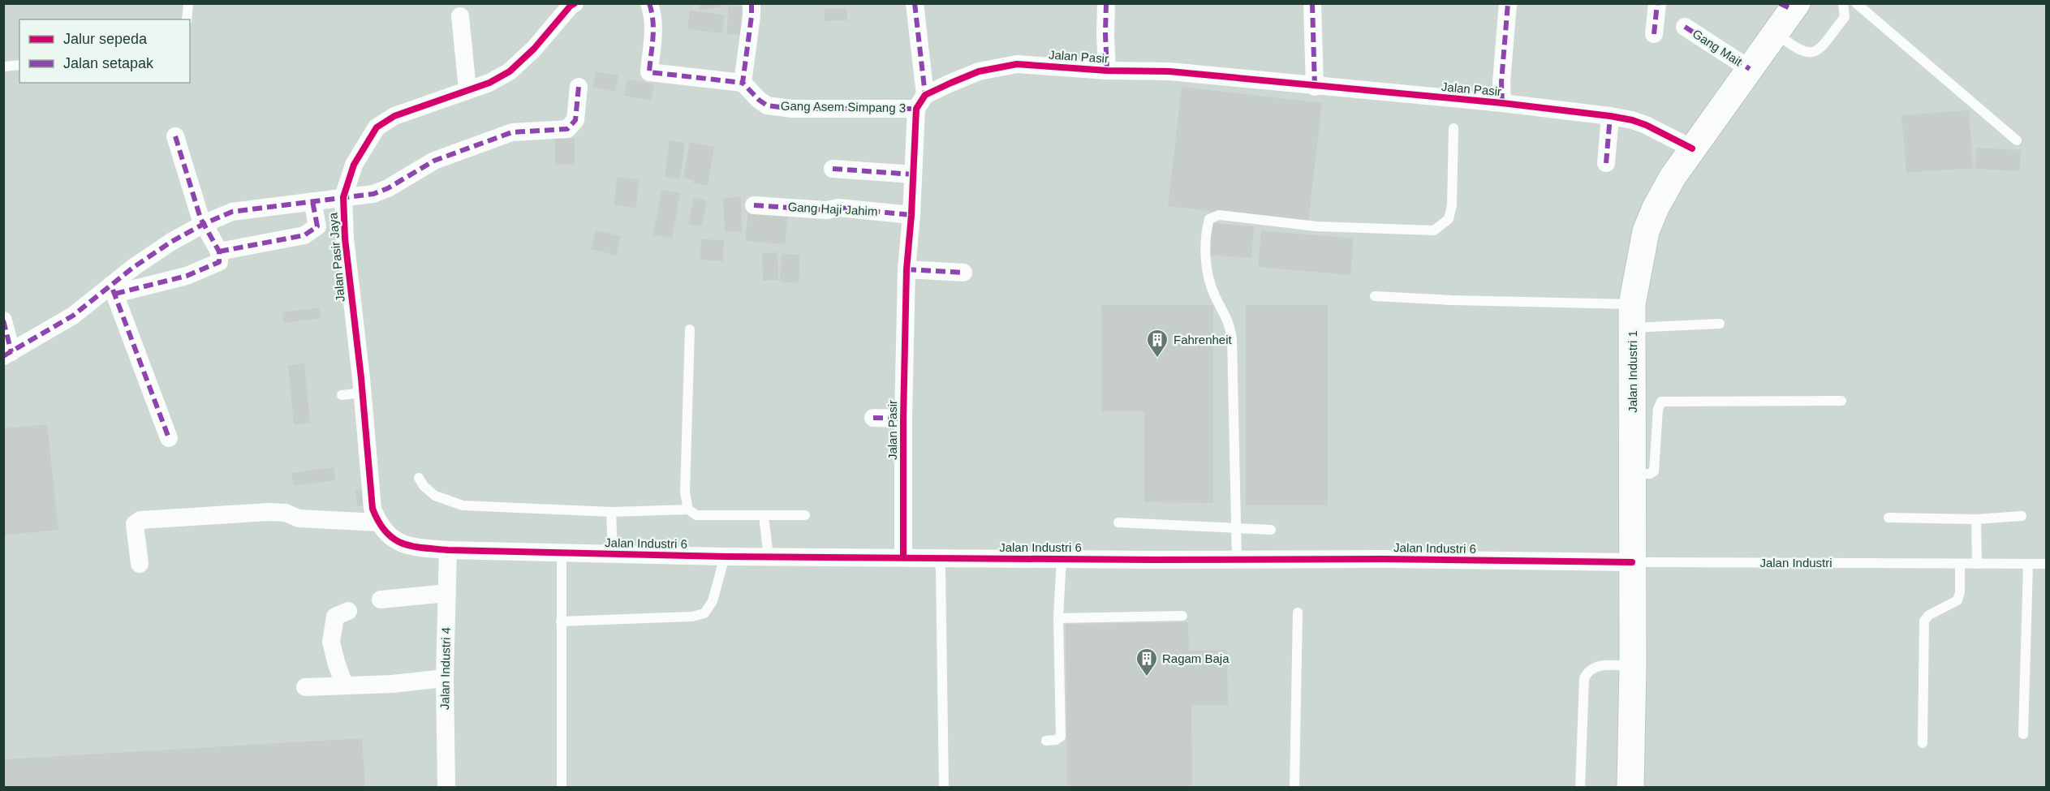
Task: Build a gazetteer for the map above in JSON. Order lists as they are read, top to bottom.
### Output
{
  "streets": {
    "street": [
      "Gang Mait",
      "Jalan Pasir",
      "Gang Asem Simpang 3",
      "Gang Haji Jahim",
      "Jalan Pasir Jaya",
      "Jalan Industri 1",
      "Jalan Industri 6",
      "Jalan Industri 4"
    ],
    "lane": ["Jalan Industri"]
  },
  "crossings": [
    ["Gang Mait", "Jalan Industri 1"],
    ["Jalan Pasir", "Gang Asem Simpang 3"],
    ["Jalan Pasir", "Gang Haji Jahim"],
    ["Jalan Pasir", "Jalan Industri 1"],
    ["Jalan Pasir", "Jalan Industri 6"],
    ["Jalan Pasir Jaya", "Jalan Industri 6"],
    ["Jalan Pasir Jaya", "Jalan Industri 4"],
    ["Jalan Industri 1", "Jalan Industri 6"],
    ["Jalan Industri 1", "Jalan Industri"],
    ["Jalan Industri 6", "Jalan Industri"],
    ["Jalan Industri 6", "Jalan Industri 4"]
  ],
  "places": {
    "building": ["Fahrenheit", "Ragam Baja"]
  },
  "legend": ["Jalur sepeda", "Jalan setapak"]
}
